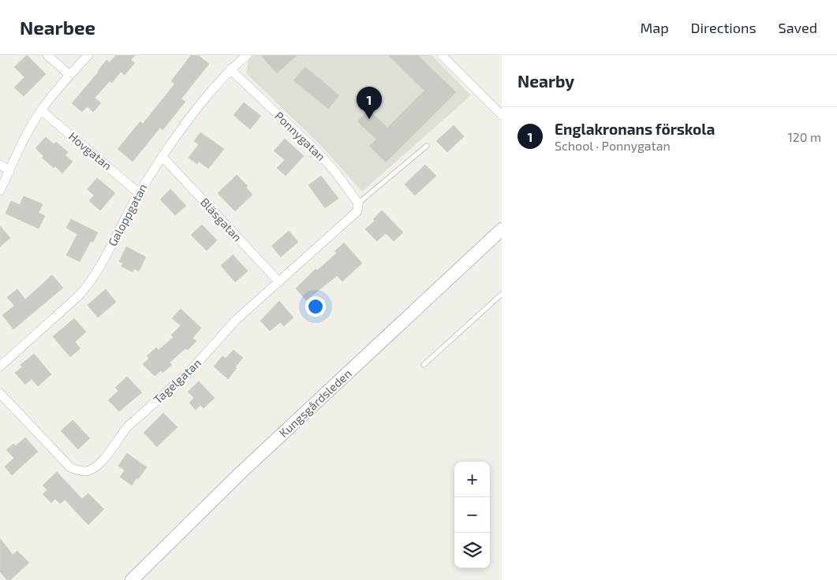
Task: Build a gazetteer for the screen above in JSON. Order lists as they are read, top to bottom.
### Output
{
  "streets": {
    "main road": ["Kungsgårdsleden"],
    "street": [
      "Ponnygatan",
      "Hovgatan",
      "Galoppgatan",
      "Bläsgatan",
      "Tagelgatan"
    ]
  },
  "crossings": [
    ["Ponnygatan", "Galoppgatan"],
    ["Ponnygatan", "Tagelgatan"],
    ["Hovgatan", "Galoppgatan"],
    ["Galoppgatan", "Bläsgatan"],
    ["Bläsgatan", "Tagelgatan"]
  ],
  "page": {
    "header": "Nearbee",
    "nav": ["Map", "Directions", "Saved"],
    "heading": "Nearby",
    "pins": "1",
    "list": [
      {
        "mark": "1",
        "name": "Englakronans förskola",
        "note": "School · Ponnygatan",
        "value": "120 m"
      }
    ],
    "map_buttons": ["+", "−"]
  }
}
